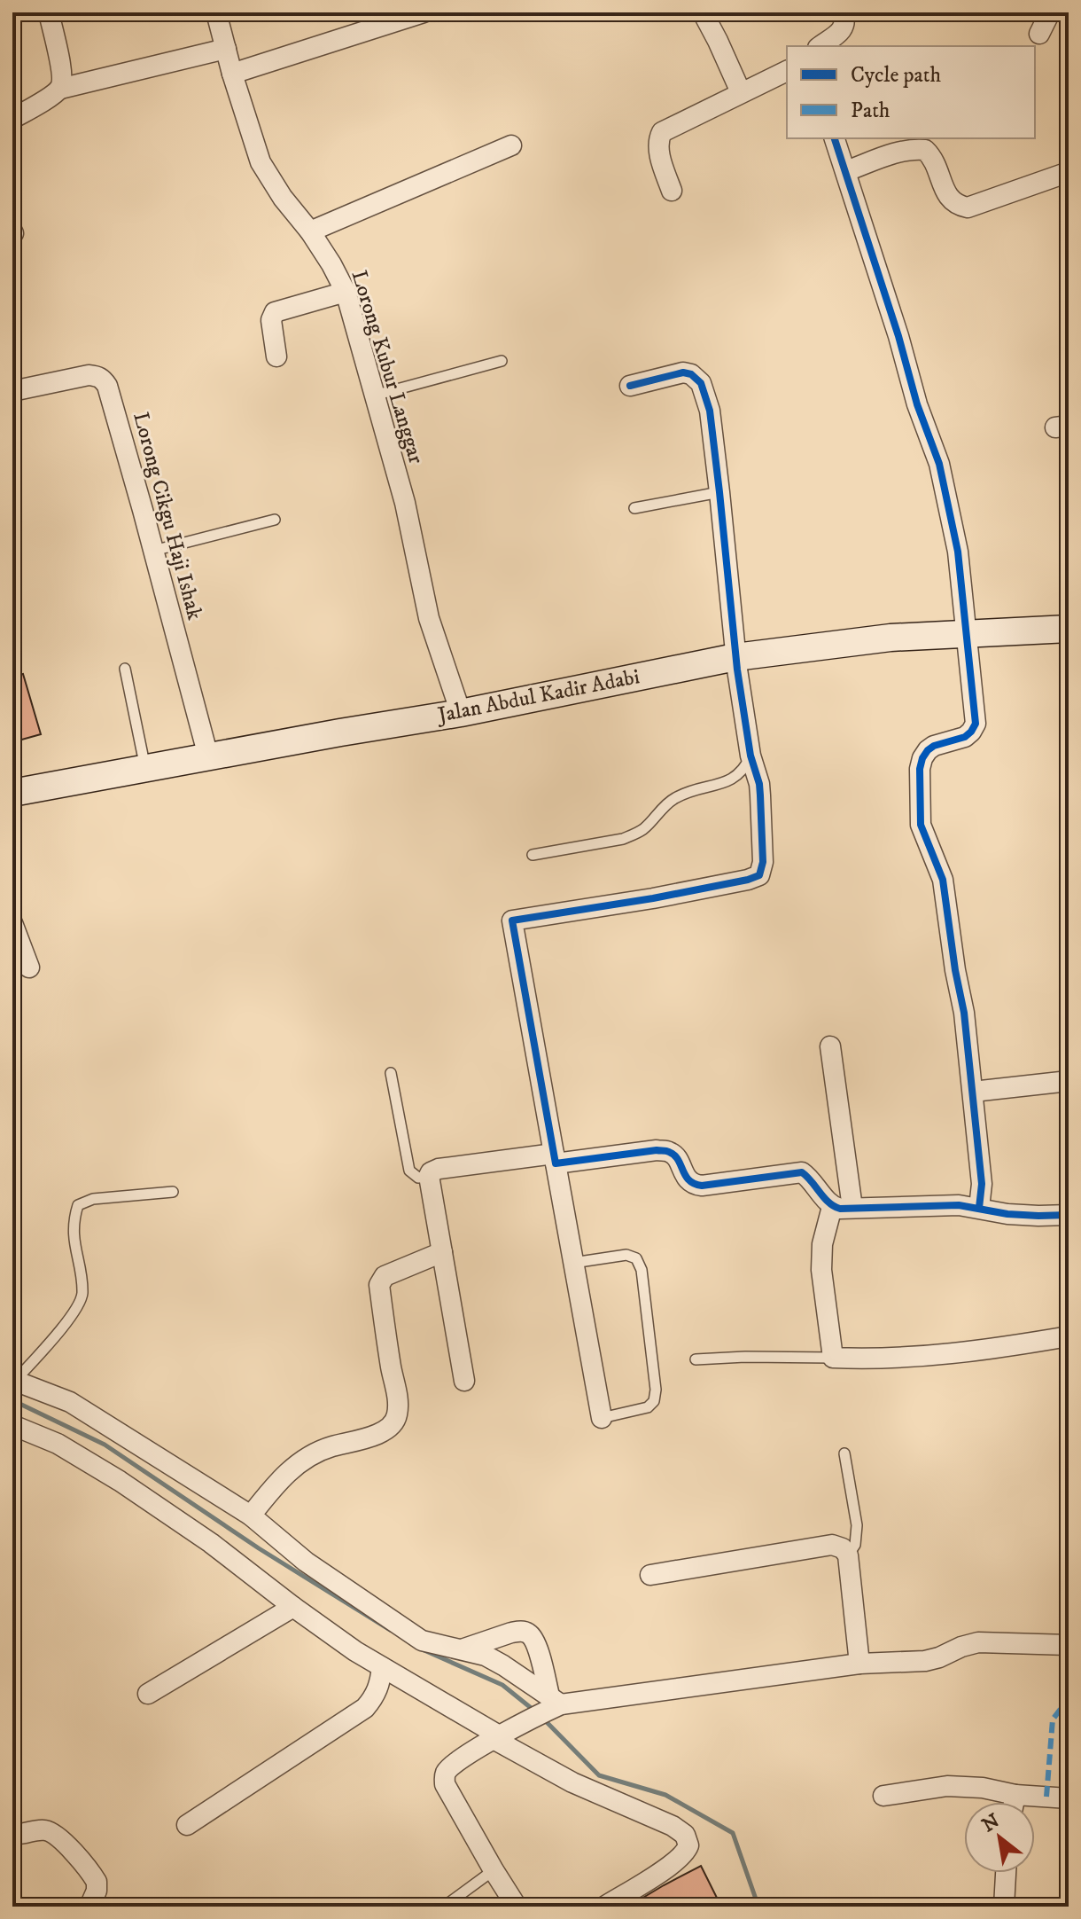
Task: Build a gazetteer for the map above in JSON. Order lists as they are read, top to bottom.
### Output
{
  "streets": {
    "main road": ["Jalan Abdul Kadir Adabi"],
    "street": ["Lorong Kubur Langgar", "Lorong Cikgu Haji Ishak"]
  },
  "crossings": [
    ["Lorong Kubur Langgar", "Jalan Abdul Kadir Adabi"],
    ["Lorong Cikgu Haji Ishak", "Jalan Abdul Kadir Adabi"]
  ],
  "legend": ["Cycle path", "Path"],
  "north": "top left"
}
